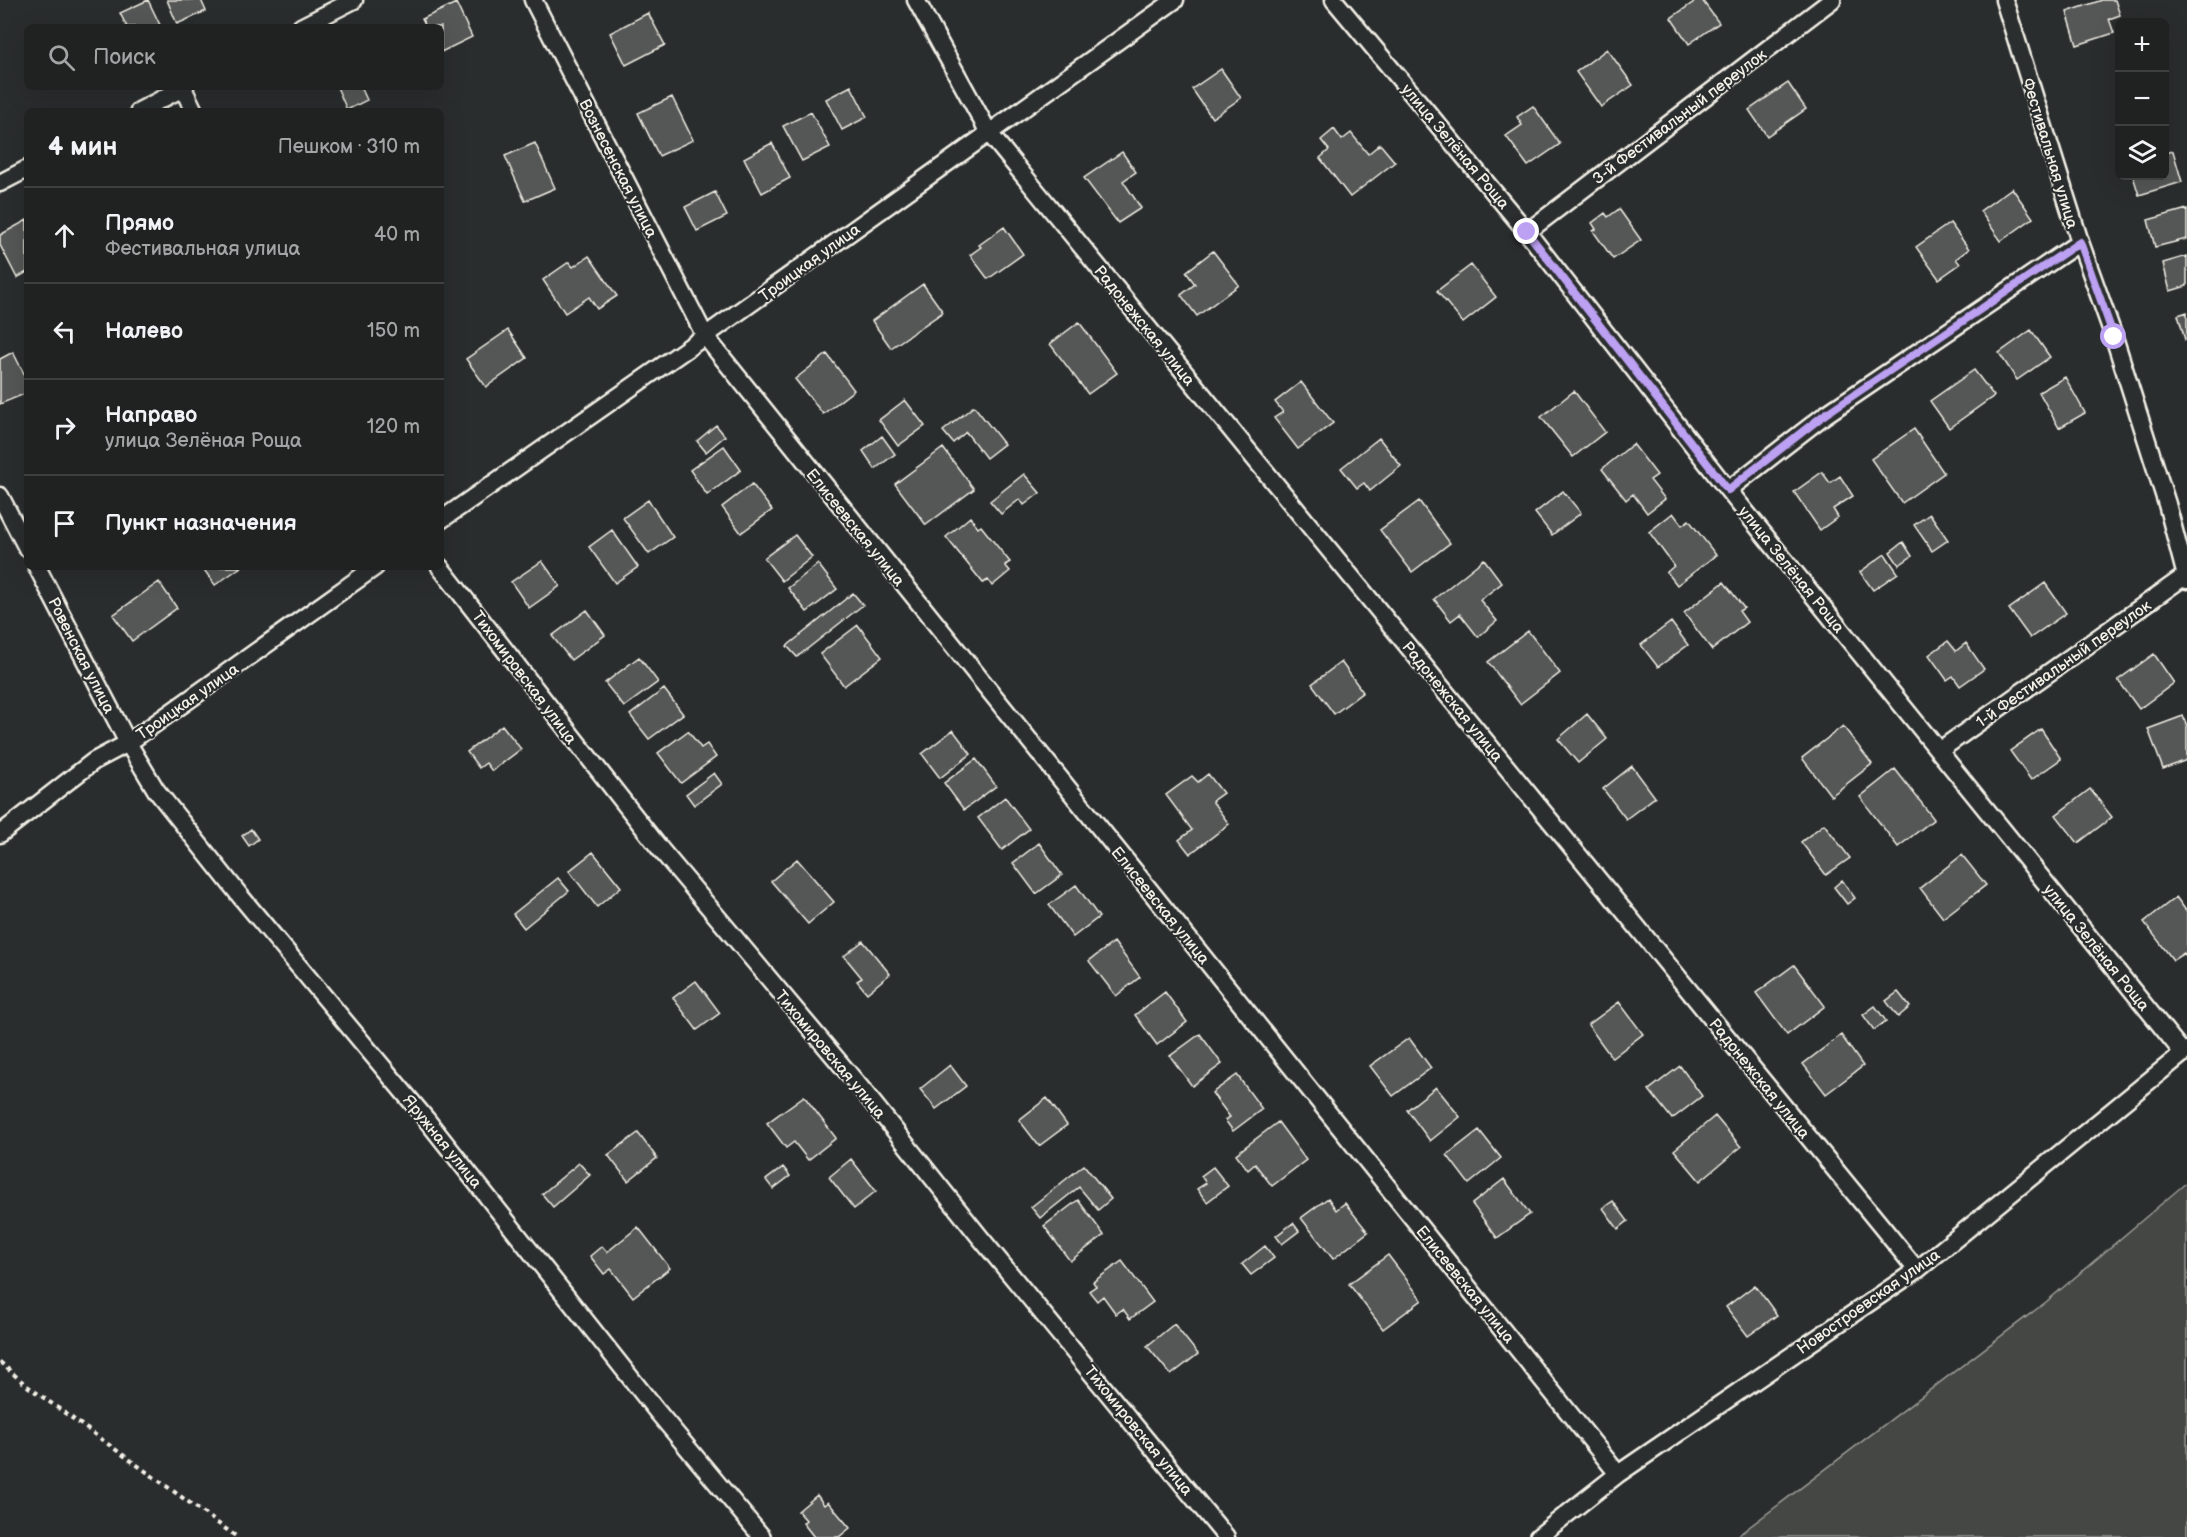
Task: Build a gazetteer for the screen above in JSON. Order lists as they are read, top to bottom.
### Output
{
  "streets": {
    "street": [
      "3-й Фестивальный переулок",
      "улица Зелёная Роща",
      "Фестивальная улица",
      "Вознесенская улица",
      "Троицкая улица",
      "Радонежская улица",
      "Елисеевская улица",
      "Ровенская улица",
      "1-й Фестивальный переулок",
      "Тихомировская улица",
      "Яружная улица",
      "Новостроевская улица"
    ]
  },
  "crossings": [
    ["3-й Фестивальный переулок", "улица Зелёная Роща"],
    ["улица Зелёная Роща", "1-й Фестивальный переулок"],
    ["улица Зелёная Роща", "Новостроевская улица"],
    ["Фестивальная улица", "1-й Фестивальный переулок"],
    ["Вознесенская улица", "Троицкая улица"],
    ["Вознесенская улица", "Елисеевская улица"],
    ["Троицкая улица", "Радонежская улица"],
    ["Троицкая улица", "Елисеевская улица"],
    ["Троицкая улица", "Ровенская улица"],
    ["Троицкая улица", "Яружная улица"],
    ["Радонежская улица", "Новостроевская улица"],
    ["Елисеевская улица", "Новостроевская улица"],
    ["Ровенская улица", "Яружная улица"]
  ],
  "page": {
    "map_buttons": ["+", "−"],
    "search": "Поиск",
    "heading": ["4 мин", "Пешком · 310 m"],
    "list": [
      ["Прямо", "Фестивальная улица", "40 m"],
      ["Налево", "150 m"],
      ["Направо", "улица Зелёная Роща", "120 m"],
      "Пункт назначения"
    ]
  }
}
